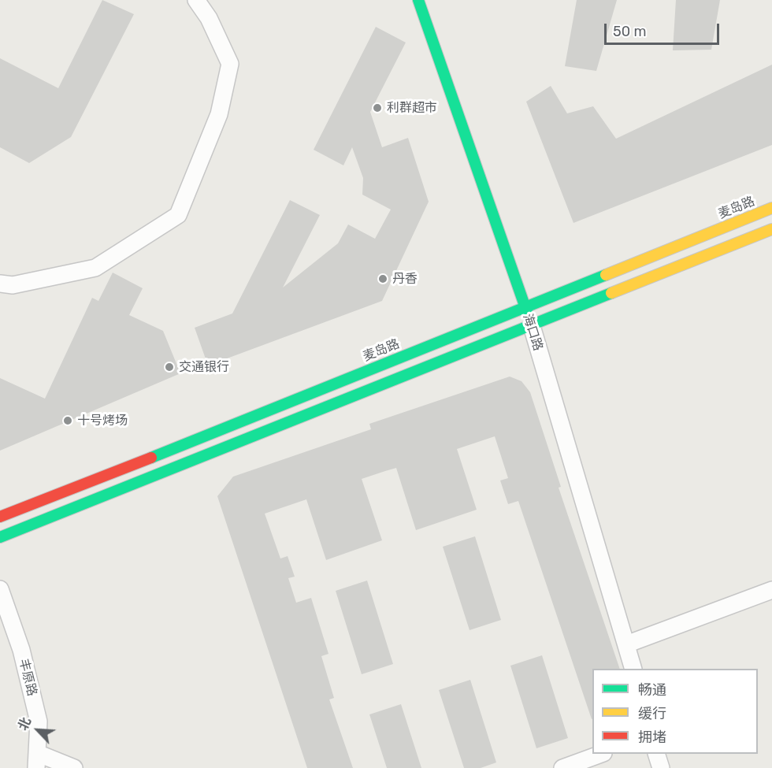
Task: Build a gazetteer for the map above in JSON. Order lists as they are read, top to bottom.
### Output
{
  "streets": {
    "main road": ["麦岛路", "海口路"],
    "street": ["丰原路"]
  },
  "crossings": [
    ["麦岛路", "海口路"]
  ],
  "places": [
    "利群超市",
    "丹香",
    "交通银行",
    "十号烤场"
  ],
  "legend": ["畅通", "缓行", "拥堵"],
  "scale_bar": "50 m",
  "north": "top left"
}
